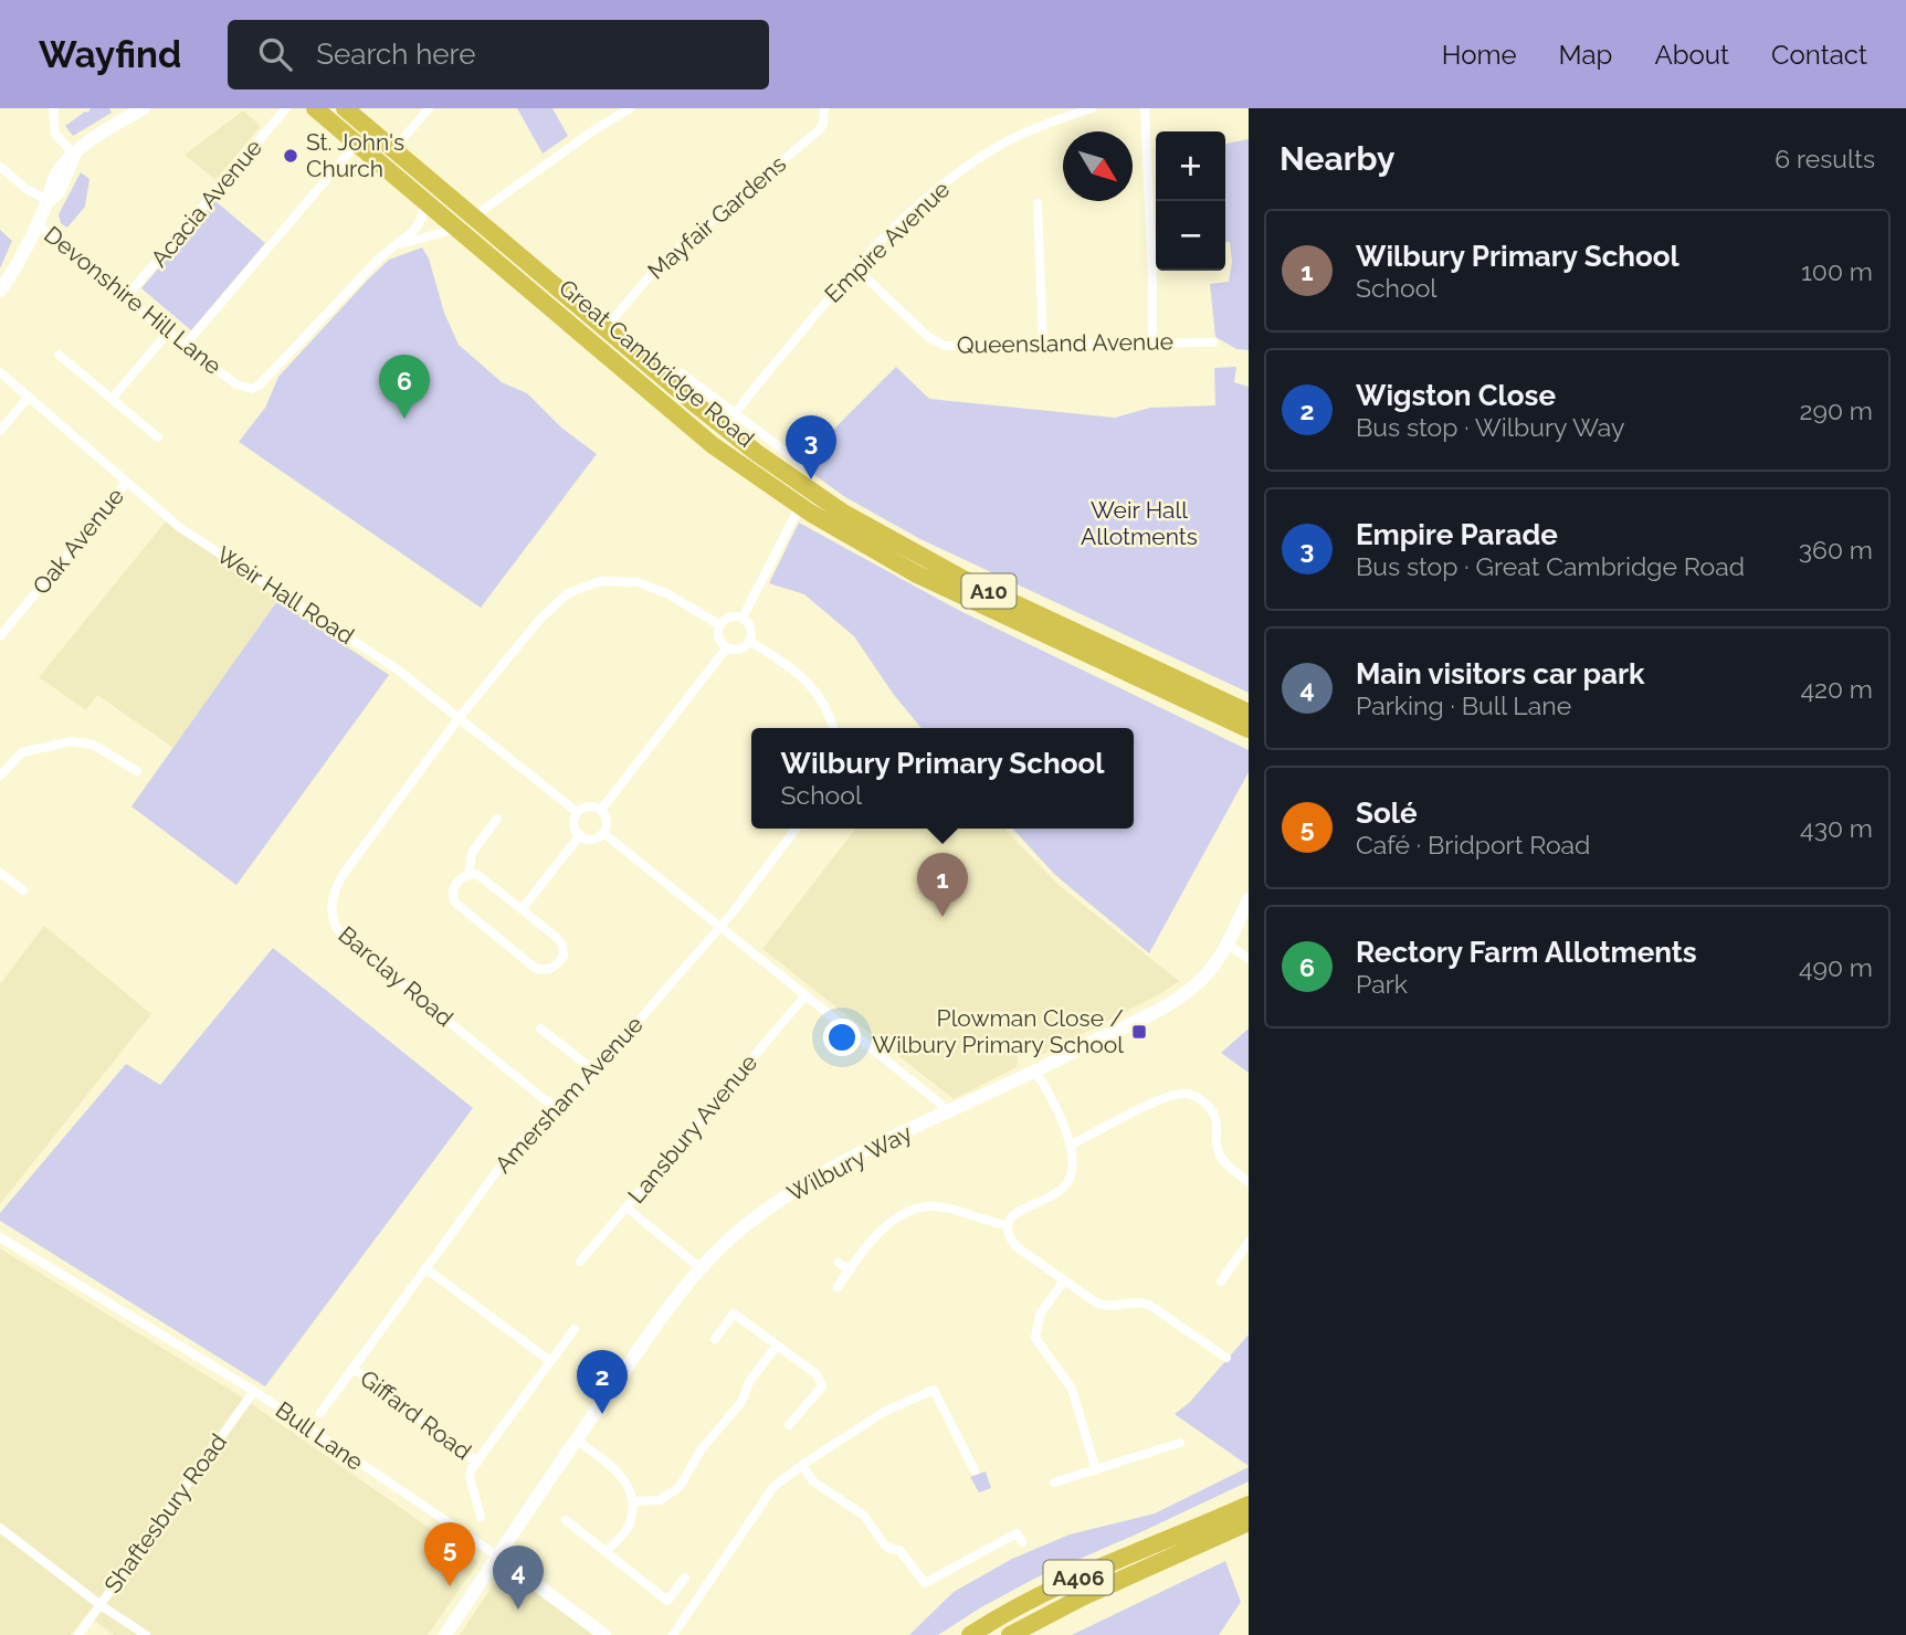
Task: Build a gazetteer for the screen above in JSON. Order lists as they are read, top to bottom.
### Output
{
  "streets": {
    "highway": ["Great Cambridge Road", "A10", "A406"],
    "street": [
      "Acacia Avenue",
      "Mayfair Gardens",
      "Empire Avenue",
      "Devonshire Hill Lane",
      "Queensland Avenue",
      "Oak Avenue",
      "Weir Hall Road",
      "Barclay Road",
      "Amersham Avenue",
      "Lansbury Avenue",
      "Wilbury Way",
      "Giffard Road",
      "Bull Lane",
      "Shaftesbury Road"
    ]
  },
  "crossings": [
    ["Acacia Avenue", "Devonshire Hill Lane"],
    ["Mayfair Gardens", "Great Cambridge Road"],
    ["Empire Avenue", "Queensland Avenue"],
    ["Empire Avenue", "Great Cambridge Road"],
    ["Devonshire Hill Lane", "Great Cambridge Road"],
    ["Oak Avenue", "Weir Hall Road"],
    ["Weir Hall Road", "Barclay Road"],
    ["Barclay Road", "Amersham Avenue"],
    ["Amersham Avenue", "Giffard Road"],
    ["Wilbury Way", "Bull Lane"],
    ["Bull Lane", "Shaftesbury Road"]
  ],
  "parks": ["Weir Hall Allotments"],
  "places": {
    "other": ["St. John's Church"],
    "transit": ["Plowman Close / Wilbury Primary School"]
  },
  "north": "bottom right",
  "page": {
    "header": "Wayfind",
    "search": "Search here",
    "nav": [
      "Home",
      "Map",
      "About",
      "Contact"
    ],
    "heading": ["Nearby", "6 results"],
    "map_buttons": ["+", "−"],
    "list": [
      {
        "mark": "1",
        "name": "Wilbury Primary School",
        "note": "School",
        "value": "100 m"
      },
      {
        "mark": "2",
        "name": "Wigston Close",
        "note": "Bus stop · Wilbury Way",
        "value": "290 m"
      },
      {
        "mark": "3",
        "name": "Empire Parade",
        "note": "Bus stop · Great Cambridge Road",
        "value": "360 m"
      },
      {
        "mark": "4",
        "name": "Main visitors car park",
        "note": "Parking · Bull Lane",
        "value": "420 m"
      },
      {
        "mark": "5",
        "name": "Solé",
        "note": "Café · Bridport Road",
        "value": "430 m"
      },
      {
        "mark": "6",
        "name": "Rectory Farm Allotments",
        "note": "Park",
        "value": "490 m"
      }
    ],
    "pins": [
      "6",
      "3",
      "1",
      "2",
      "5",
      "4"
    ],
    "popup": ["Wilbury Primary School", "School"]
  }
}
